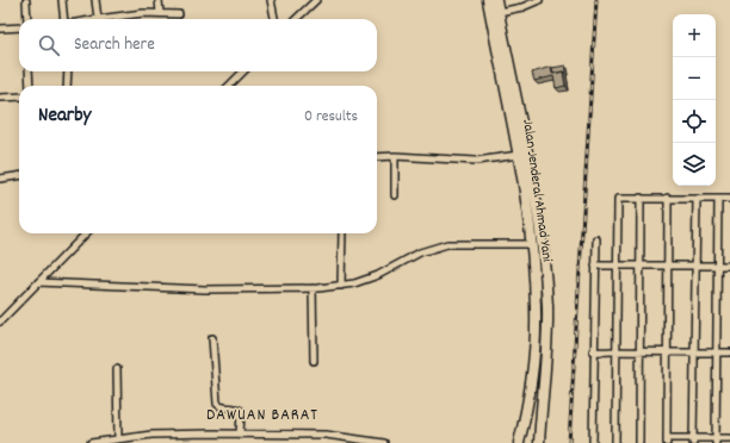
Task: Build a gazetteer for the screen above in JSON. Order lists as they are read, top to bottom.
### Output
{
  "streets": {
    "highway": ["Jalan Jenderal Ahmad Yani"]
  },
  "districts": ["DAWUAN BARAT"],
  "page": {
    "map_buttons": ["+", "−"],
    "search": "Search here",
    "heading": ["Nearby", "0 results"]
  }
}
